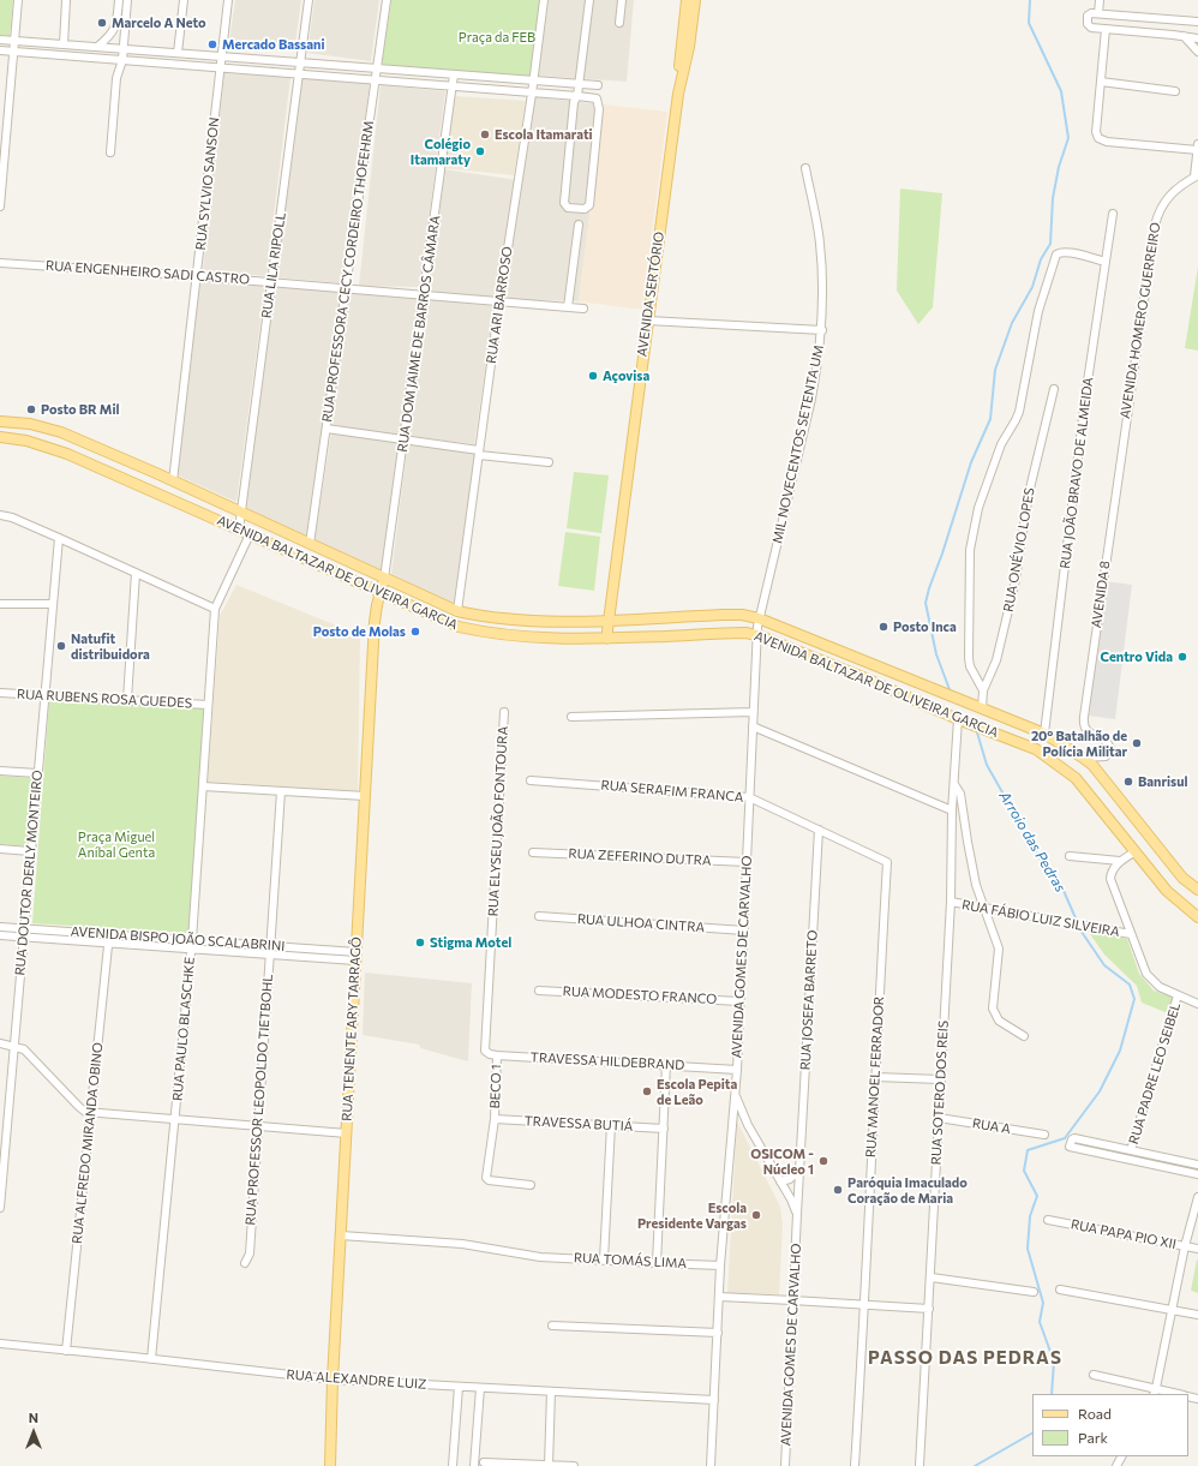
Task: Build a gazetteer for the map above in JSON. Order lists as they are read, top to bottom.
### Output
{
  "streets": {
    "main road": [
      "AVENIDA SERTÓRIO",
      "RUA DOM JAIME DE BARROS CÂMARA",
      "AVENIDA BALTAZAR DE OLIVEIRA GARCIA",
      "RUA TENENTE ARY TARRAGÔ"
    ],
    "street": [
      "RUA SYLVIO SANSON",
      "RUA LILA RIPOLL",
      "RUA PROFESSORA CECY CORDEIRO THOFEHRM",
      "RUA ENGENHEIRO SADI CASTRO",
      "RUA ARI BARROSO",
      "AVENIDA HOMERO GUERREIRO",
      "MIL NOVECENTOS SETENTA UM",
      "RUA JOÃO BRAVO DE ALMEIDA",
      "RUA ONÉVIO LOPES",
      "AVENIDA 8",
      "RUA RUBENS ROSA GUEDES",
      "RUA SERAFIM FRANCA",
      "RUA ELYSEU JOÃO FONTOURA",
      "RUA ZEFERINO DUTRA",
      "RUA DOUTOR DERLY MONTEIRO",
      "RUA FÁBIO LUIZ SILVEIRA",
      "RUA ULHOA CINTRA",
      "AVENIDA BISPO JOÃO SCALABRINI",
      "AVENIDA GOMES DE CARVALHO",
      "RUA MODESTO FRANCO",
      "RUA JOSEFA BARRETO",
      "RUA PAULO BLASCHKE",
      "TRAVESSA HILDEBRAND",
      "RUA PADRE LEO SEIBEL",
      "RUA MANOEL FERRADOR",
      "BECO 1",
      "RUA SOTERO DOS REIS",
      "RUA PROFESSOR LEOPOLDO TIETBOHL",
      "TRAVESSA BUTIÁ",
      "RUA A",
      "RUA ALFREDO MIRANDA OBINO",
      "RUA PAPA PIO XII",
      "RUA TOMÁS LIMA",
      "RUA ALEXANDRE LUIZ"
    ]
  },
  "crossings": [
    ["RUA SYLVIO SANSON", "RUA ENGENHEIRO SADI CASTRO"],
    ["RUA SYLVIO SANSON", "AVENIDA BALTAZAR DE OLIVEIRA GARCIA"],
    ["RUA LILA RIPOLL", "RUA ENGENHEIRO SADI CASTRO"],
    ["RUA LILA RIPOLL", "AVENIDA BALTAZAR DE OLIVEIRA GARCIA"],
    ["RUA PROFESSORA CECY CORDEIRO THOFEHRM", "RUA ENGENHEIRO SADI CASTRO"],
    ["RUA PROFESSORA CECY CORDEIRO THOFEHRM", "AVENIDA BALTAZAR DE OLIVEIRA GARCIA"],
    ["RUA ENGENHEIRO SADI CASTRO", "RUA ARI BARROSO"],
    ["RUA ENGENHEIRO SADI CASTRO", "RUA DOM JAIME DE BARROS CÂMARA"],
    ["AVENIDA SERTÓRIO", "AVENIDA BALTAZAR DE OLIVEIRA GARCIA"],
    ["RUA ARI BARROSO", "AVENIDA BALTAZAR DE OLIVEIRA GARCIA"],
    ["AVENIDA HOMERO GUERREIRO", "AVENIDA 8"],
    ["RUA DOM JAIME DE BARROS CÂMARA", "AVENIDA BALTAZAR DE OLIVEIRA GARCIA"],
    ["RUA DOM JAIME DE BARROS CÂMARA", "RUA TENENTE ARY TARRAGÔ"],
    ["MIL NOVECENTOS SETENTA UM", "AVENIDA BALTAZAR DE OLIVEIRA GARCIA"],
    ["MIL NOVECENTOS SETENTA UM", "AVENIDA GOMES DE CARVALHO"],
    ["RUA JOÃO BRAVO DE ALMEIDA", "AVENIDA BALTAZAR DE OLIVEIRA GARCIA"],
    ["RUA ONÉVIO LOPES", "AVENIDA BALTAZAR DE OLIVEIRA GARCIA"],
    ["AVENIDA BALTAZAR DE OLIVEIRA GARCIA", "AVENIDA 8"],
    ["AVENIDA BALTAZAR DE OLIVEIRA GARCIA", "AVENIDA GOMES DE CARVALHO"],
    ["AVENIDA BALTAZAR DE OLIVEIRA GARCIA", "RUA PAULO BLASCHKE"],
    ["AVENIDA BALTAZAR DE OLIVEIRA GARCIA", "RUA TENENTE ARY TARRAGÔ"],
    ["AVENIDA BALTAZAR DE OLIVEIRA GARCIA", "RUA SOTERO DOS REIS"],
    ["RUA RUBENS ROSA GUEDES", "RUA DOUTOR DERLY MONTEIRO"],
    ["RUA RUBENS ROSA GUEDES", "RUA PAULO BLASCHKE"],
    ["RUA SERAFIM FRANCA", "AVENIDA GOMES DE CARVALHO"],
    ["RUA SERAFIM FRANCA", "RUA JOSEFA BARRETO"],
    ["RUA SERAFIM FRANCA", "RUA MANOEL FERRADOR"],
    ["RUA ELYSEU JOÃO FONTOURA", "TRAVESSA HILDEBRAND"],
    ["RUA ELYSEU JOÃO FONTOURA", "BECO 1"],
    ["RUA ZEFERINO DUTRA", "AVENIDA GOMES DE CARVALHO"],
    ["RUA DOUTOR DERLY MONTEIRO", "AVENIDA BISPO JOÃO SCALABRINI"],
    ["RUA FÁBIO LUIZ SILVEIRA", "RUA SOTERO DOS REIS"],
    ["RUA ULHOA CINTRA", "AVENIDA GOMES DE CARVALHO"],
    ["AVENIDA BISPO JOÃO SCALABRINI", "RUA PAULO BLASCHKE"],
    ["AVENIDA BISPO JOÃO SCALABRINI", "RUA TENENTE ARY TARRAGÔ"],
    ["AVENIDA BISPO JOÃO SCALABRINI", "RUA PROFESSOR LEOPOLDO TIETBOHL"],
    ["AVENIDA BISPO JOÃO SCALABRINI", "RUA ALFREDO MIRANDA OBINO"],
    ["AVENIDA GOMES DE CARVALHO", "RUA MODESTO FRANCO"],
    ["AVENIDA GOMES DE CARVALHO", "RUA JOSEFA BARRETO"],
    ["AVENIDA GOMES DE CARVALHO", "TRAVESSA HILDEBRAND"],
    ["RUA PAULO BLASCHKE", "RUA ALEXANDRE LUIZ"],
    ["RUA TENENTE ARY TARRAGÔ", "RUA TOMÁS LIMA"],
    ["RUA TENENTE ARY TARRAGÔ", "RUA ALEXANDRE LUIZ"],
    ["TRAVESSA HILDEBRAND", "BECO 1"],
    ["BECO 1", "TRAVESSA BUTIÁ"],
    ["RUA SOTERO DOS REIS", "RUA A"],
    ["RUA ALFREDO MIRANDA OBINO", "RUA ALEXANDRE LUIZ"]
  ],
  "districts": ["PASSO DAS PEDRAS"],
  "water": ["Arroio das Pedras"],
  "parks": ["Praça da FEB", "Praça Miguel Aníbal Genta"],
  "places": [
    "Marcelo A Neto",
    "Mercado Bassani",
    "Escola Itamarati",
    "Colégio Itamaraty",
    "Açovisa",
    "Posto BR Mil",
    "Posto Inca",
    "Posto de Molas",
    "Natufit distribuidora",
    "Centro Vida",
    "20º Batalhão de Polícia Militar",
    "Banrisul",
    "Stigma Motel",
    "Escola Pepita de Leão",
    "OSICOM - Núcleo 1",
    "Paróquia Imaculado Coração de Maria",
    "Escola Presidente Vargas"
  ],
  "legend": ["Road", "Park"],
  "north": "top"
}
